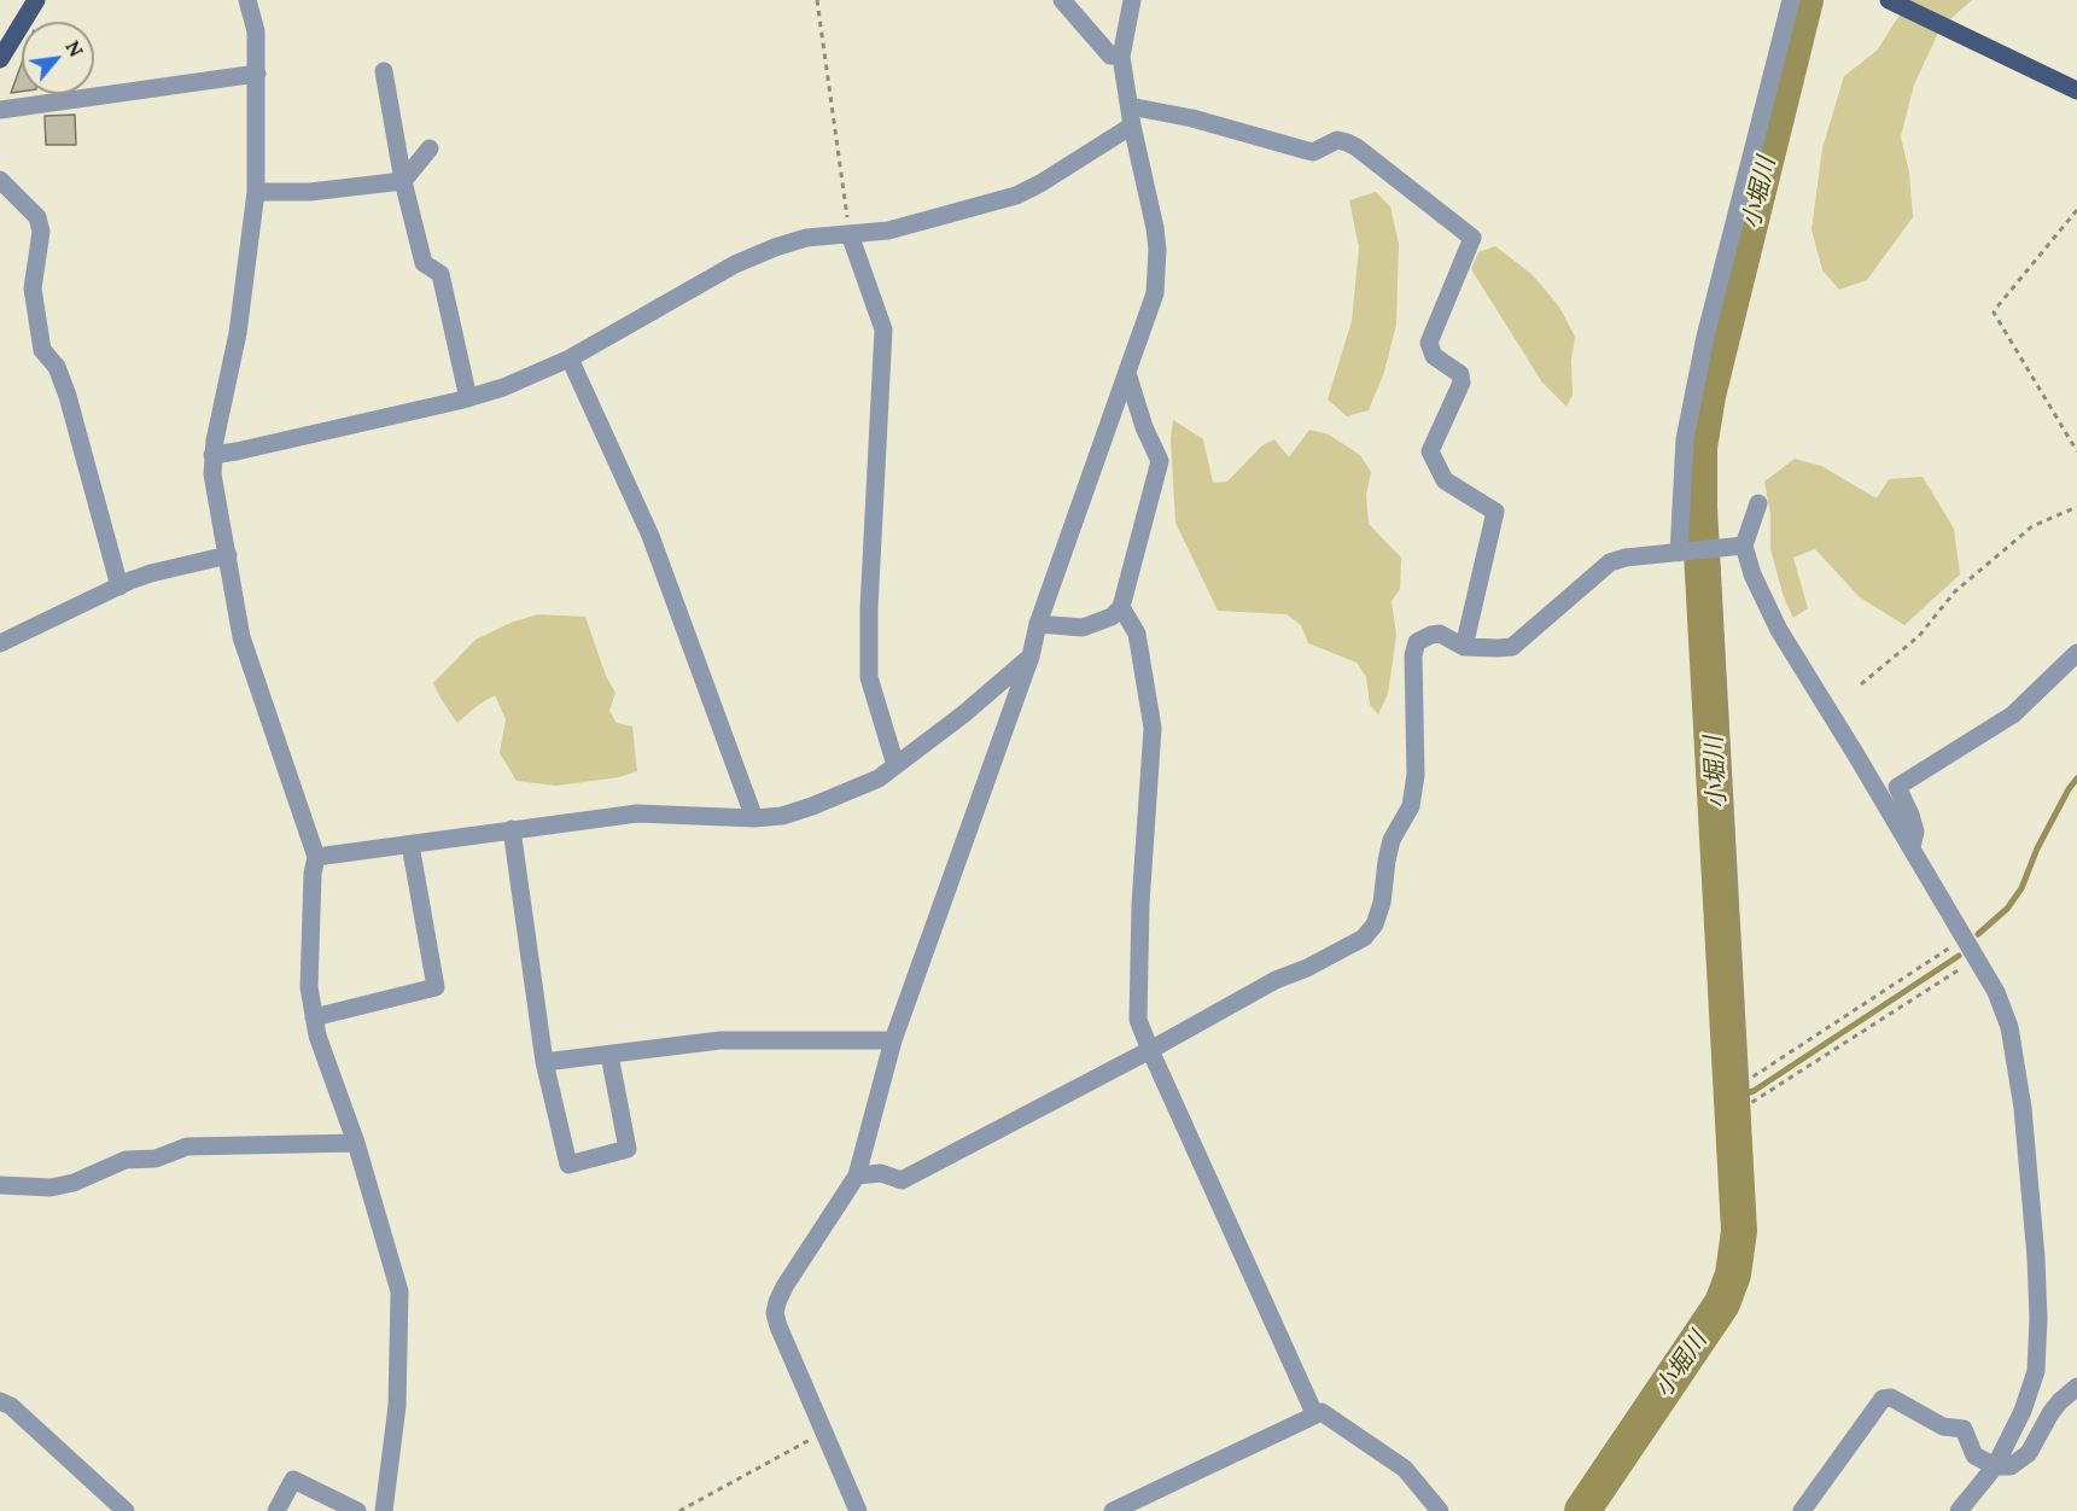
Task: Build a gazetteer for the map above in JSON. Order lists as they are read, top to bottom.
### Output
{
  "water": ["小堀川"],
  "north": "top right"
}
